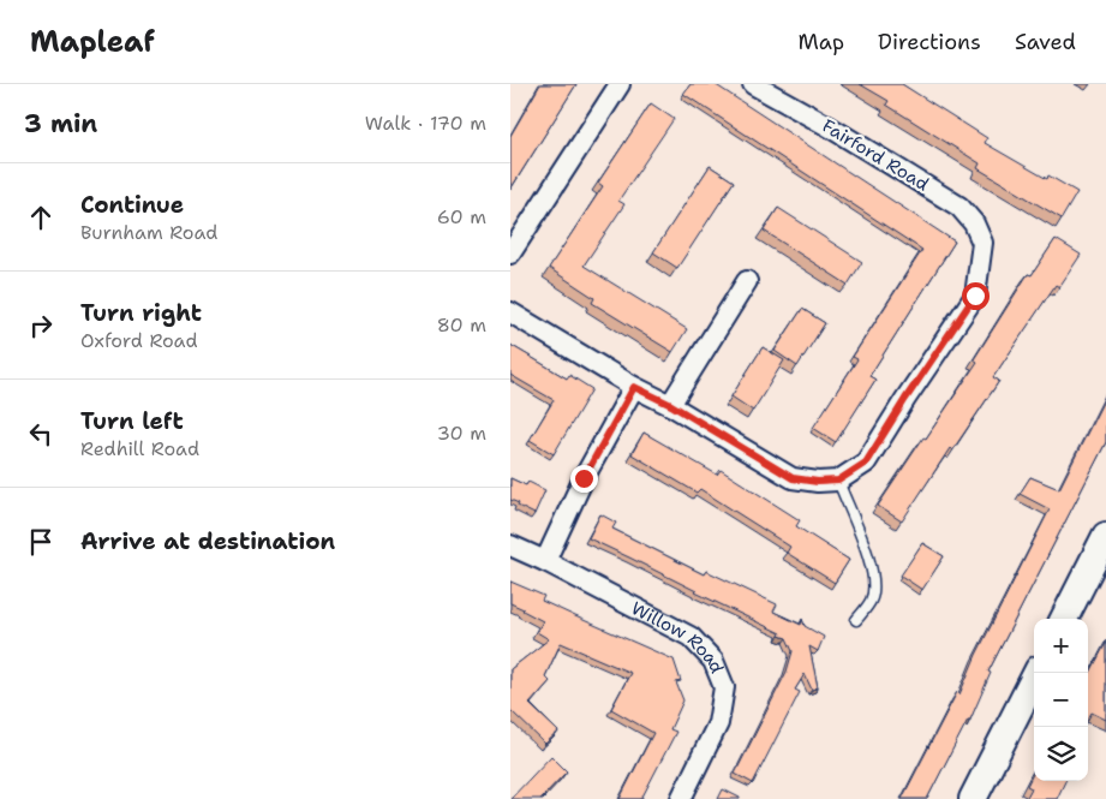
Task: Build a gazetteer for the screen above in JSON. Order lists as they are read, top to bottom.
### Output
{
  "streets": {
    "street": ["Fairford Road", "Willow Road"]
  },
  "page": {
    "header": "Mapleaf",
    "nav": ["Map", "Directions", "Saved"],
    "heading": ["3 min", "Walk · 170 m"],
    "list": [
      ["Continue", "Burnham Road", "60 m"],
      ["Turn right", "Oxford Road", "80 m"],
      ["Turn left", "Redhill Road", "30 m"],
      "Arrive at destination"
    ],
    "map_buttons": ["+", "−"]
  }
}
